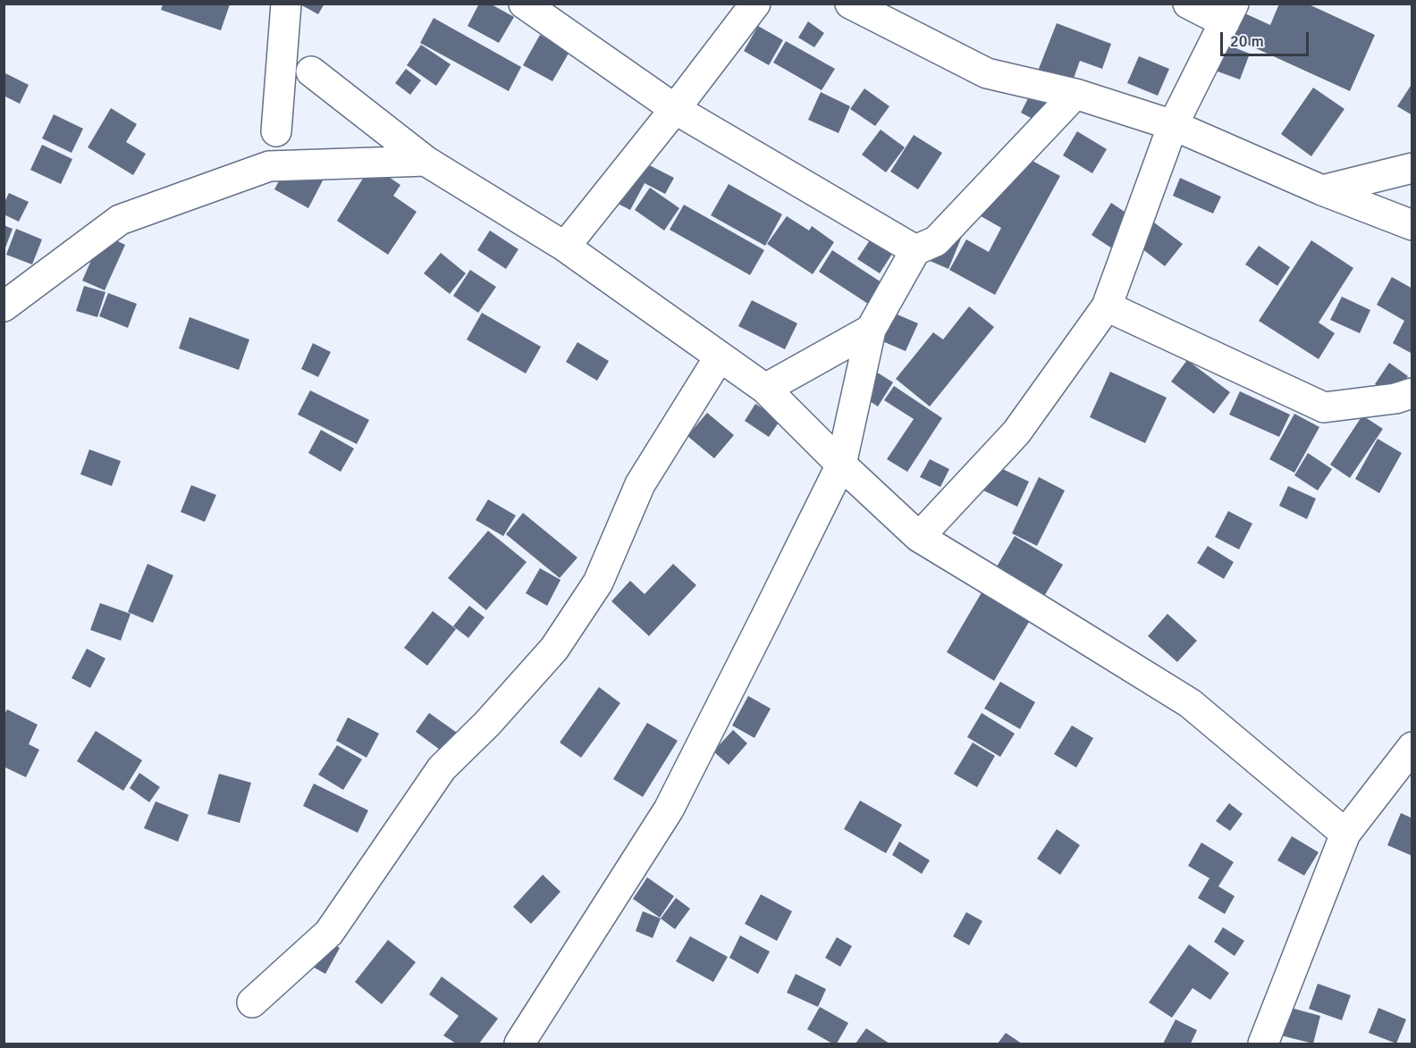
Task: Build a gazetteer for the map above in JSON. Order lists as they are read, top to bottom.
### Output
{
  "scale_bar": "20 m"
}
